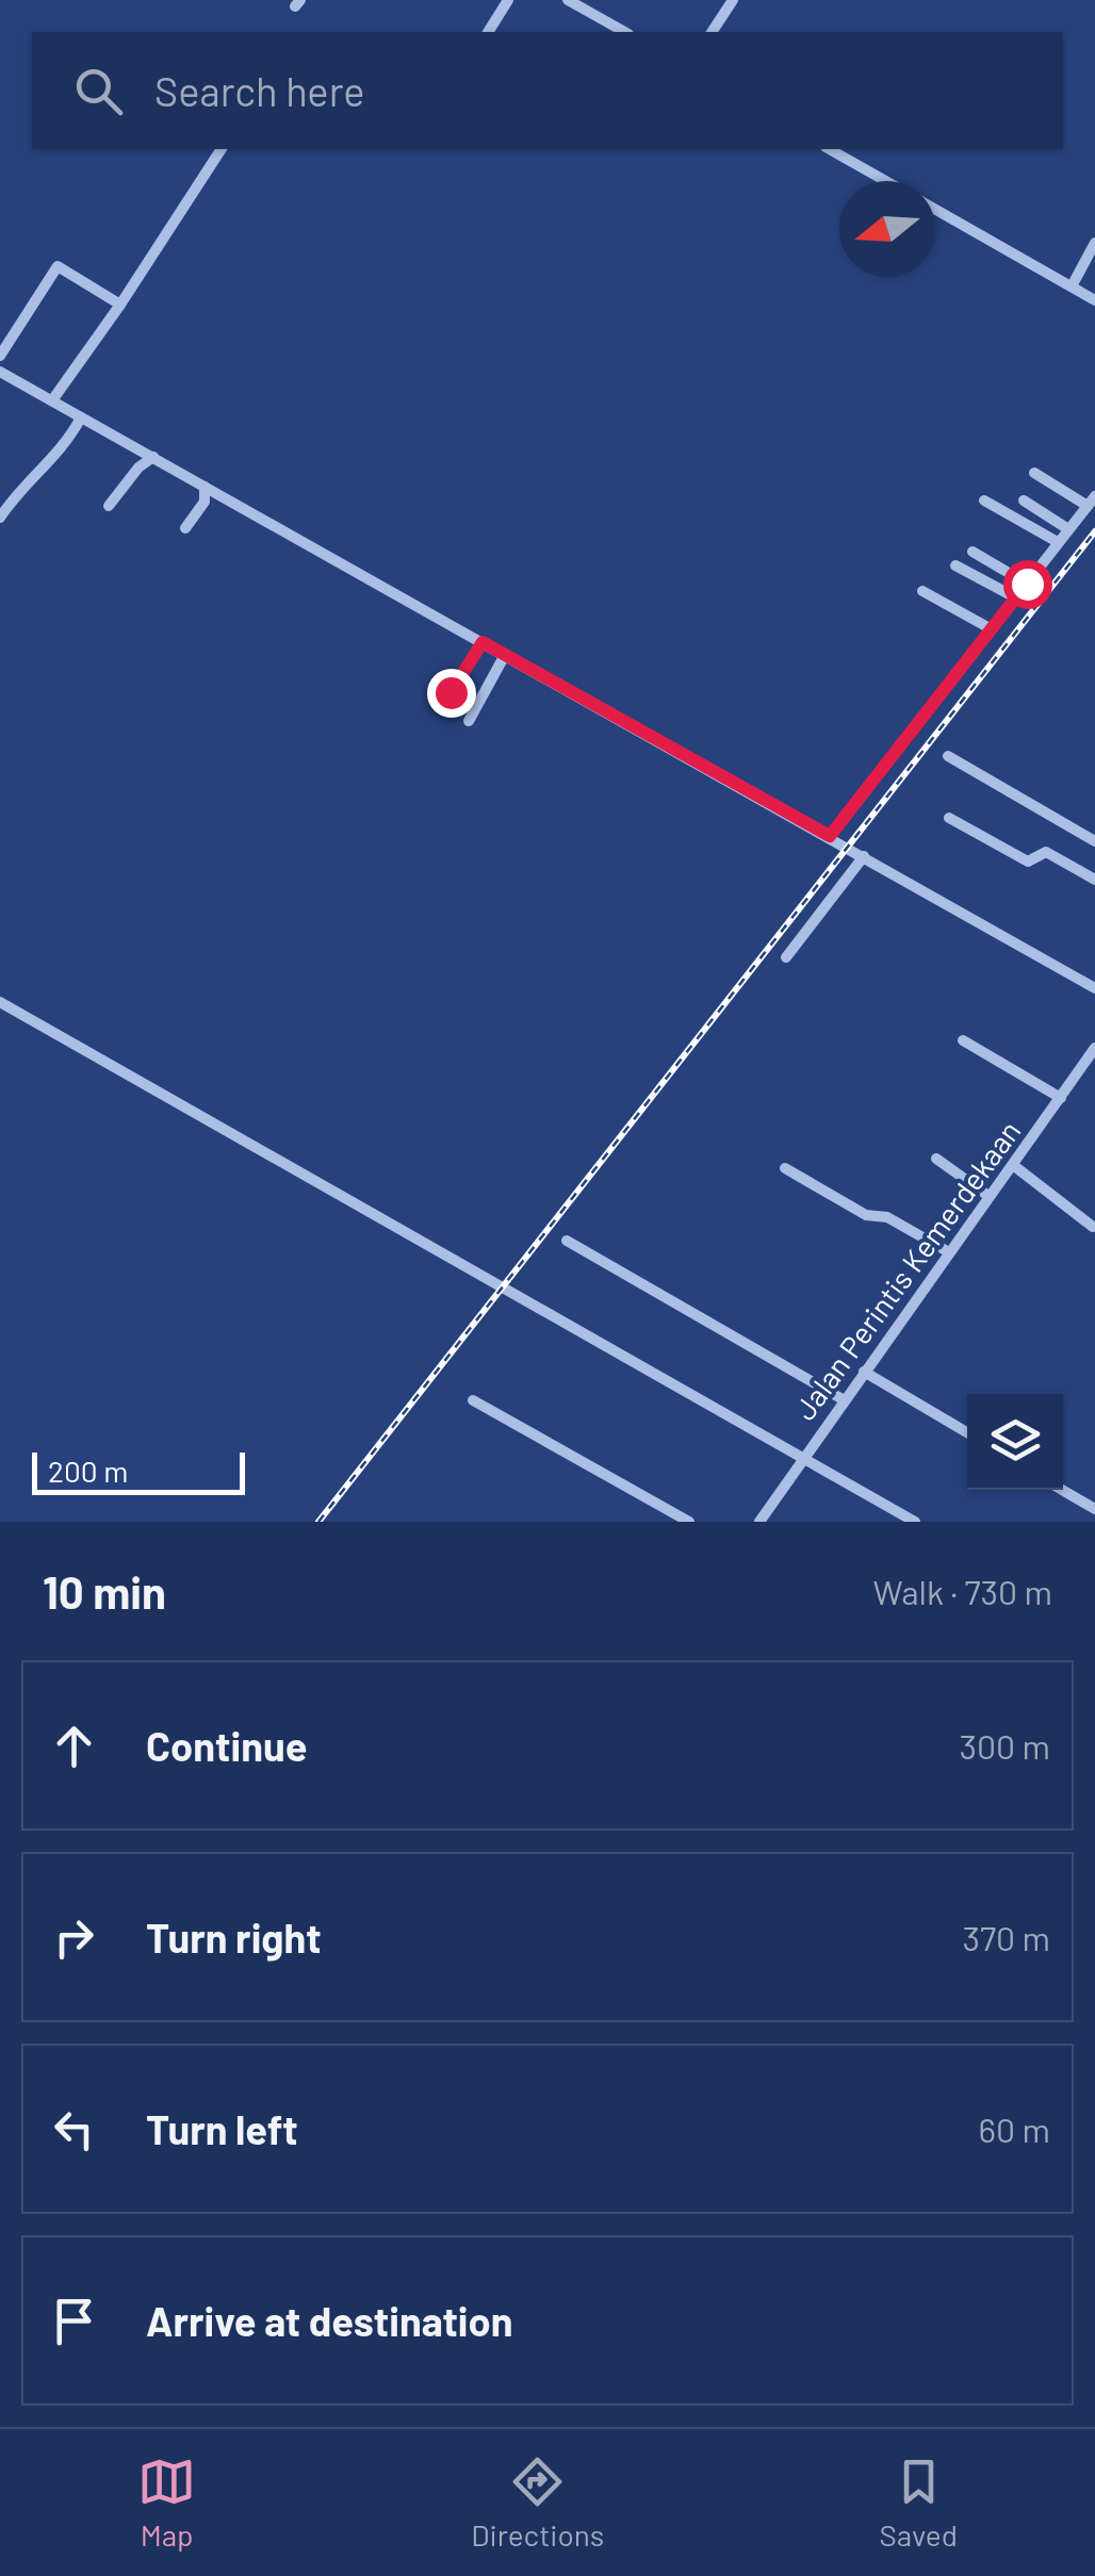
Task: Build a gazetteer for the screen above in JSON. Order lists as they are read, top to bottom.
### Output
{
  "streets": {
    "street": ["Jalan Perintis Kemerdekaan"]
  },
  "scale_bar": "200 m",
  "north": "left",
  "page": {
    "search": "Search here",
    "scale": "200 m",
    "heading": ["10 min", "Walk · 730 m"],
    "list": [
      ["Continue", "300 m"],
      ["Turn right", "370 m"],
      ["Turn left", "60 m"],
      "Arrive at destination"
    ],
    "nav": ["Map", "Directions", "Saved"]
  }
}
